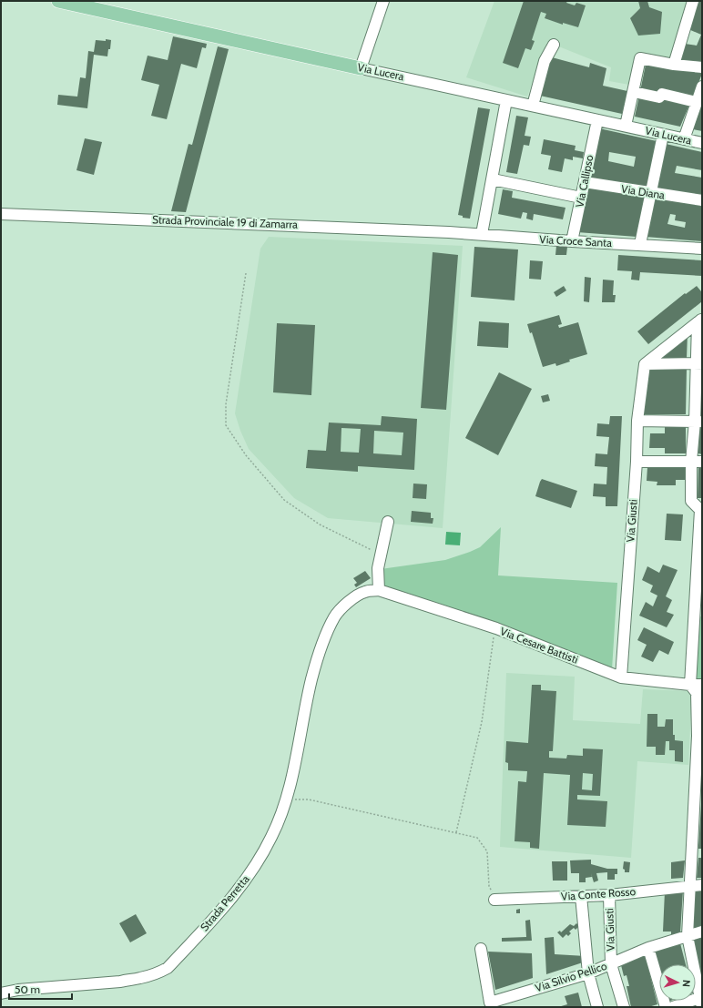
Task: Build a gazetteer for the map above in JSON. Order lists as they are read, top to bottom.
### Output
{
  "streets": {
    "main road": ["Via Lucera"],
    "street": [
      "Via Callipso",
      "Via Diana",
      "Strada Provinciale 19 di Zamarra",
      "Via Croce Santa",
      "Via Giusti",
      "Via Cesare Battisti",
      "Via Conte Rosso",
      "Strada Perretta",
      "Via Silvio Pellico"
    ]
  },
  "crossings": [
    ["Via Lucera", "Via Callipso"],
    ["Via Callipso", "Via Diana"],
    ["Via Callipso", "Via Croce Santa"],
    ["Strada Provinciale 19 di Zamarra", "Via Croce Santa"],
    ["Via Giusti", "Via Cesare Battisti"],
    ["Via Giusti", "Via Conte Rosso"],
    ["Via Giusti", "Via Silvio Pellico"],
    ["Via Cesare Battisti", "Strada Perretta"]
  ],
  "scale_bar": "50 m",
  "north": "right"
}
